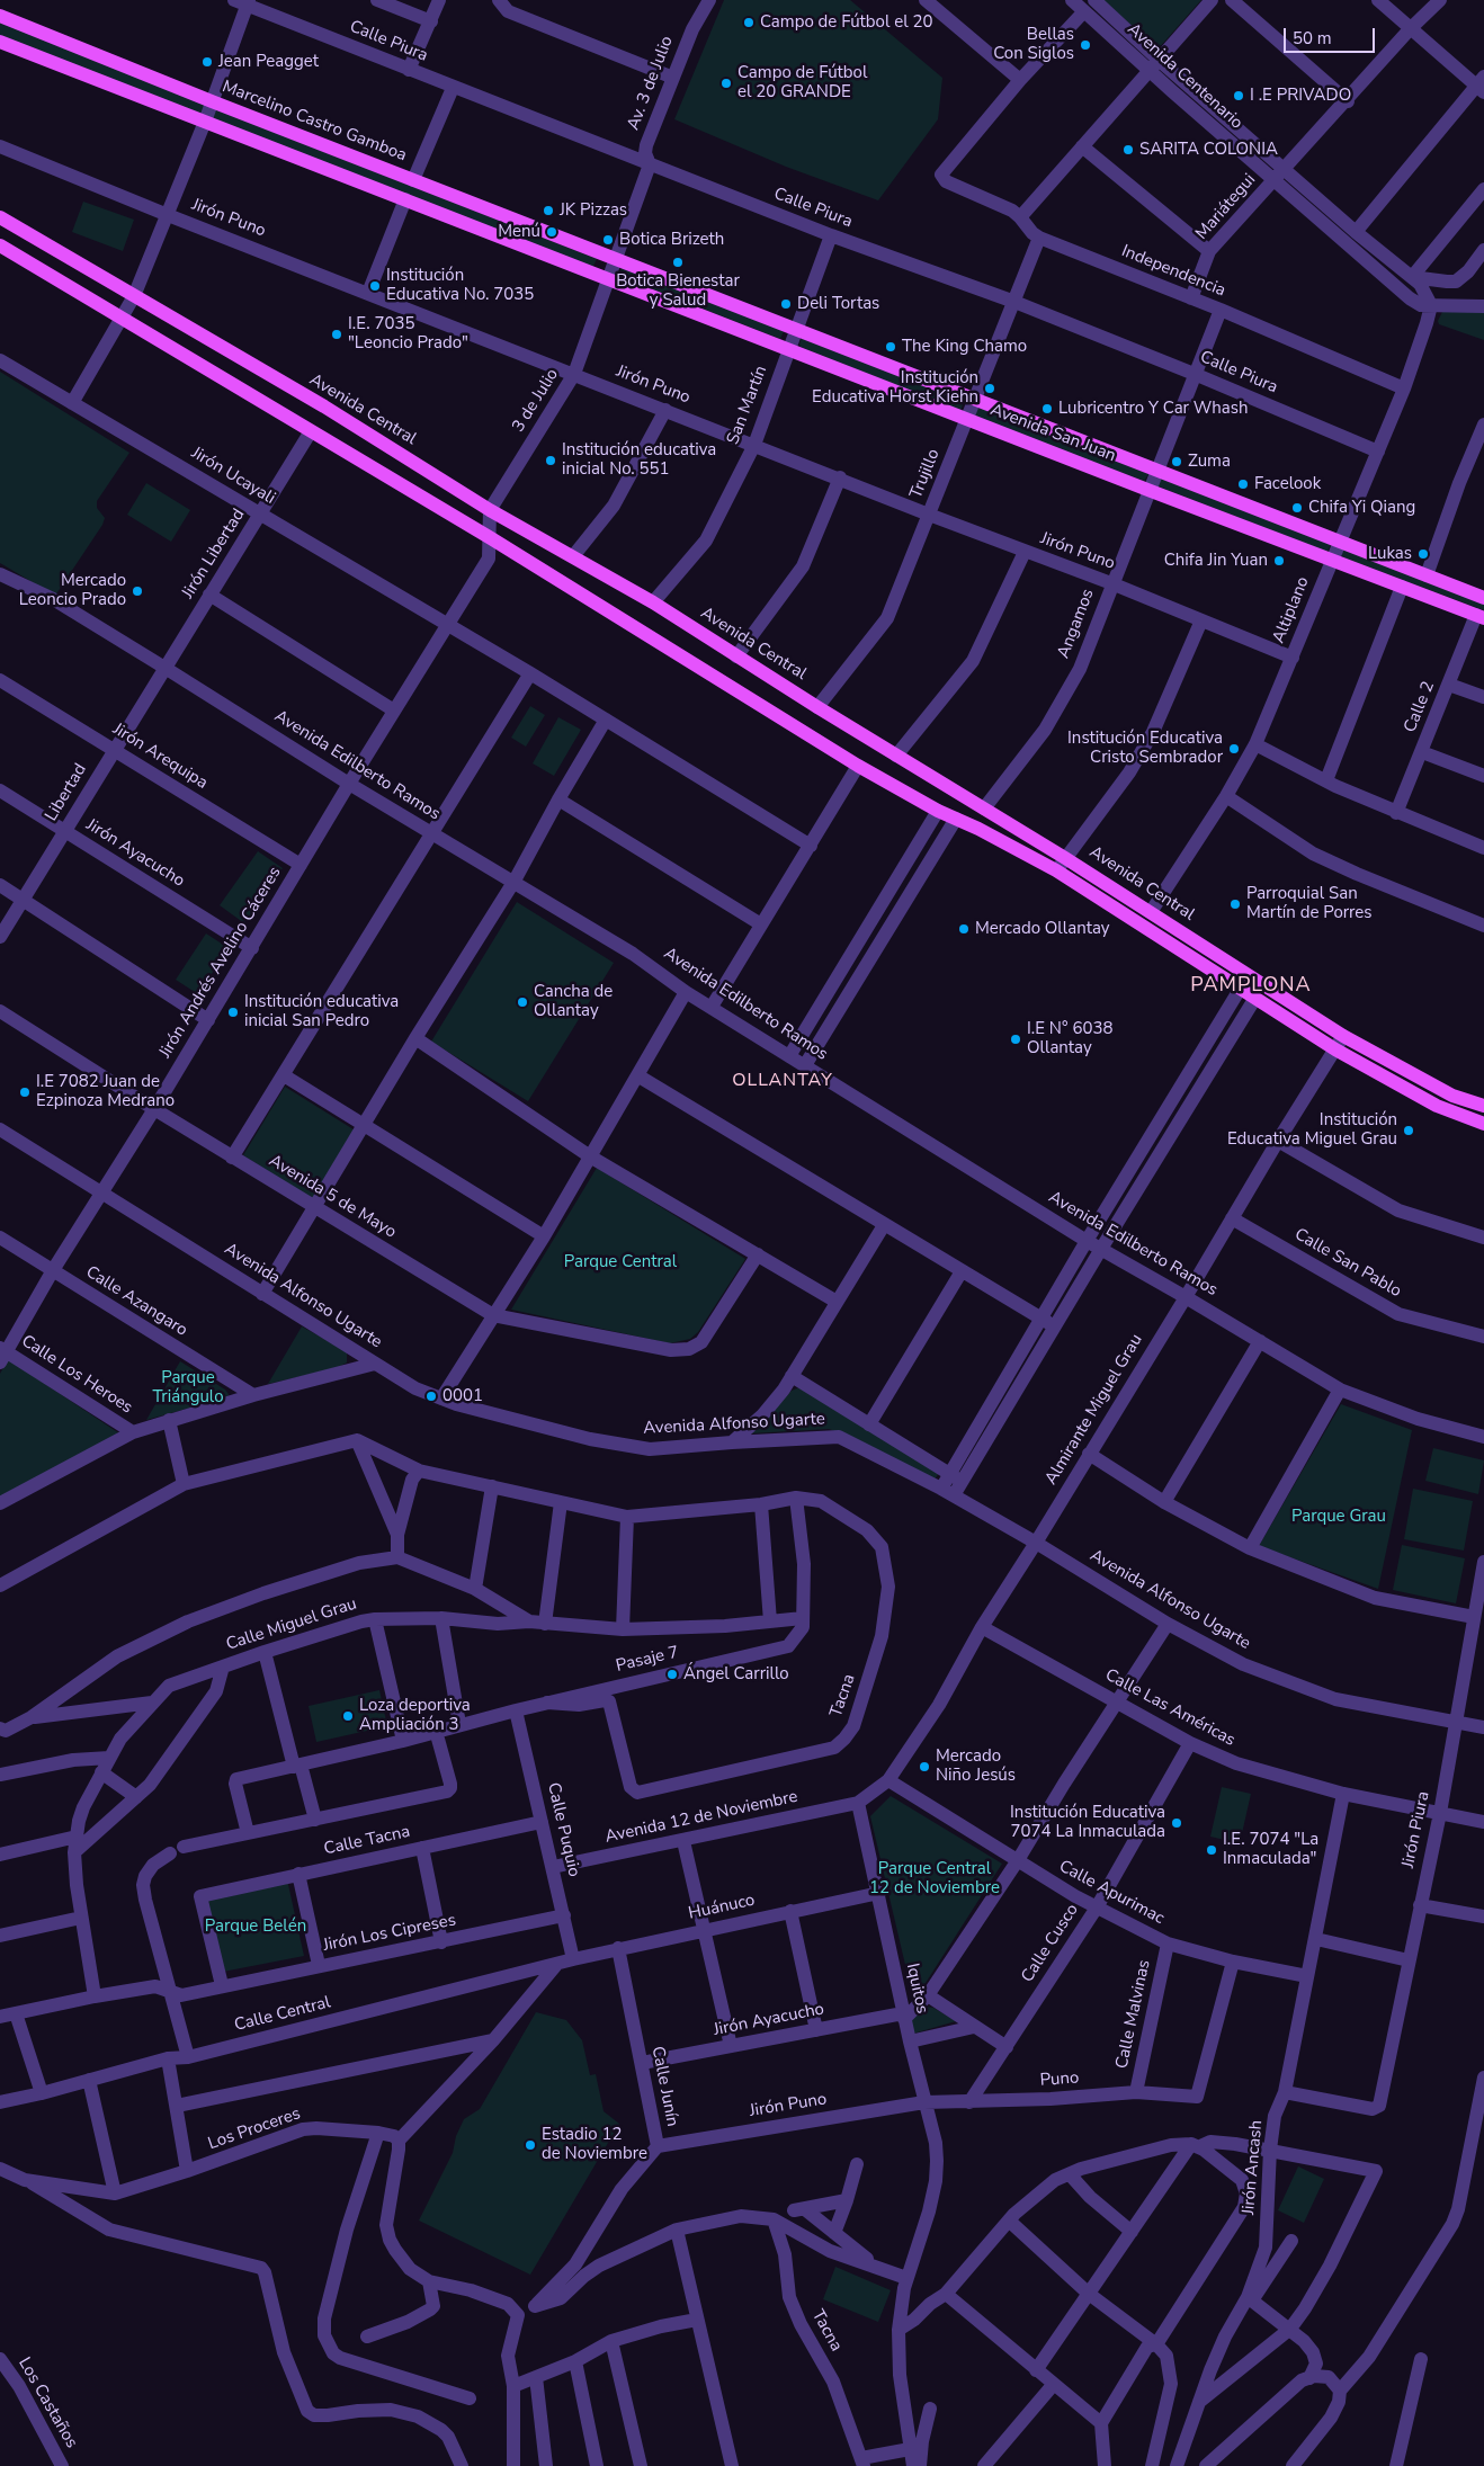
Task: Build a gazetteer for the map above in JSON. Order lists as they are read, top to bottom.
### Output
{
  "streets": {
    "main road": ["Marcelino Castro Gamboa", "Avenida Central", "Avenida San Juan"],
    "street": [
      "Calle Piura",
      "Avenida Centenario",
      "Av. 3 de Julio",
      "Mariátegui",
      "Jirón Puno",
      "Independencia",
      "3 de Julio",
      "San Martín",
      "Trujillo",
      "Jirón Ucayali",
      "Jirón Libertad",
      "Altiplano",
      "Angamos",
      "Calle 2",
      "Jirón Arequipa",
      "Avenida Edilberto Ramos",
      "Libertad",
      "Jirón Ayacucho",
      "Jirón Andrés Avelino Cáceres",
      "Avenida 5 de Mayo",
      "Calle San Pablo",
      "Avenida Alfonso Ugarte",
      "Calle Azangaro",
      "Calle Los Heroes",
      "Almirante Miguel Grau",
      "Calle Miguel Grau",
      "Pasaje 7",
      "Tacna",
      "Calle Las Américas",
      "Avenida 12 de Noviembre",
      "Calle Puquio",
      "Jirón Piura",
      "Calle Tacna",
      "Calle Apurimac",
      "Huánuco",
      "Jirón Los Cipreses",
      "Calle Cusco",
      "Iquitos",
      "Calle Central",
      "Calle Malvinas",
      "Puno",
      "Calle Junín",
      "Los Proceres",
      "Jirón Ancash",
      "Los Castaños"
    ]
  },
  "crossings": [
    ["Calle Piura", "Av. 3 de Julio"],
    ["Calle Piura", "San Martín"],
    ["Calle Piura", "Trujillo"],
    ["Calle Piura", "Altiplano"],
    ["Calle Piura", "Angamos"],
    ["Avenida Centenario", "Mariátegui"],
    ["Avenida Centenario", "Altiplano"],
    ["Av. 3 de Julio", "Marcelino Castro Gamboa"],
    ["Av. 3 de Julio", "3 de Julio"],
    ["Av. 3 de Julio", "Avenida San Juan"],
    ["Marcelino Castro Gamboa", "Avenida San Juan"],
    ["Mariátegui", "Independencia"],
    ["Jirón Puno", "3 de Julio"],
    ["Jirón Puno", "San Martín"],
    ["Jirón Puno", "Trujillo"],
    ["Jirón Puno", "Altiplano"],
    ["Jirón Puno", "Angamos"],
    ["Jirón Puno", "Iquitos"],
    ["Jirón Puno", "Puno"],
    ["Jirón Puno", "Calle Junín"],
    ["Independencia", "Trujillo"],
    ["Independencia", "Altiplano"],
    ["Independencia", "Angamos"],
    ["3 de Julio", "Avenida Central"],
    ["3 de Julio", "Avenida San Juan"],
    ["San Martín", "Avenida Central"],
    ["San Martín", "Avenida San Juan"],
    ["Avenida Central", "Trujillo"],
    ["Avenida Central", "Jirón Libertad"],
    ["Avenida Central", "Altiplano"],
    ["Avenida Central", "Angamos"],
    ["Avenida Central", "Jirón Andrés Avelino Cáceres"],
    ["Avenida Central", "Almirante Miguel Grau"],
    ["Avenida San Juan", "Trujillo"],
    ["Avenida San Juan", "Altiplano"],
    ["Avenida San Juan", "Angamos"],
    ["Avenida San Juan", "Calle 2"],
    ["Jirón Ucayali", "Jirón Libertad"],
    ["Jirón Ucayali", "Jirón Andrés Avelino Cáceres"],
    ["Jirón Libertad", "Avenida Edilberto Ramos"],
    ["Jirón Libertad", "Libertad"],
    ["Jirón Arequipa", "Libertad"],
    ["Jirón Arequipa", "Jirón Andrés Avelino Cáceres"],
    ["Avenida Edilberto Ramos", "Libertad"],
    ["Avenida Edilberto Ramos", "Jirón Andrés Avelino Cáceres"],
    ["Avenida Edilberto Ramos", "Almirante Miguel Grau"],
    ["Libertad", "Jirón Ayacucho"],
    ["Jirón Ayacucho", "Jirón Andrés Avelino Cáceres"],
    ["Jirón Ayacucho", "Iquitos"],
    ["Jirón Ayacucho", "Calle Junín"],
    ["Jirón Andrés Avelino Cáceres", "Avenida 5 de Mayo"],
    ["Jirón Andrés Avelino Cáceres", "Avenida Alfonso Ugarte"],
    ["Jirón Andrés Avelino Cáceres", "Calle Azangaro"],
    ["Jirón Andrés Avelino Cáceres", "Calle Los Heroes"],
    ["Calle San Pablo", "Almirante Miguel Grau"],
    ["Avenida Alfonso Ugarte", "Almirante Miguel Grau"],
    ["Avenida Alfonso Ugarte", "Jirón Piura"],
    ["Almirante Miguel Grau", "Calle Las Américas"],
    ["Almirante Miguel Grau", "Avenida 12 de Noviembre"],
    ["Almirante Miguel Grau", "Calle Apurimac"],
    ["Almirante Miguel Grau", "Iquitos"],
    ["Calle Miguel Grau", "Pasaje 7"],
    ["Calle Miguel Grau", "Jirón Los Cipreses"],
    ["Pasaje 7", "Tacna"],
    ["Pasaje 7", "Calle Puquio"],
    ["Calle Las Américas", "Jirón Piura"],
    ["Calle Las Américas", "Calle Cusco"],
    ["Calle Las Américas", "Jirón Ancash"],
    ["Avenida 12 de Noviembre", "Calle Puquio"],
    ["Avenida 12 de Noviembre", "Iquitos"],
    ["Calle Puquio", "Calle Tacna"],
    ["Calle Puquio", "Huánuco"],
    ["Calle Puquio", "Jirón Los Cipreses"],
    ["Calle Puquio", "Calle Central"],
    ["Jirón Piura", "Jirón Ancash"],
    ["Calle Tacna", "Jirón Los Cipreses"],
    ["Calle Apurimac", "Calle Cusco"],
    ["Calle Apurimac", "Calle Malvinas"],
    ["Calle Apurimac", "Puno"],
    ["Calle Apurimac", "Jirón Ancash"],
    ["Huánuco", "Iquitos"],
    ["Huánuco", "Calle Central"],
    ["Huánuco", "Calle Junín"],
    ["Calle Cusco", "Puno"],
    ["Iquitos", "Puno"],
    ["Calle Malvinas", "Puno"]
  ],
  "districts": ["PAMPLONA", "OLLANTAY"],
  "parks": [
    "Parque Central",
    "Parque Triángulo",
    "Parque Grau",
    "Parque Central 12 de Noviembre",
    "Parque Belén"
  ],
  "places": [
    "Campo de Fútbol el 20",
    "Bellas Con Siglos",
    "Jean Peagget",
    "Campo de Fútbol el 20 GRANDE",
    "I .E PRIVADO",
    "SARITA COLONIA",
    "JK Pizzas",
    "Menú",
    "Botica Brizeth",
    "Botica Bienestar y Salud",
    "Institución Educativa No. 7035",
    "Deli Tortas",
    "I.E. 7035 \"Leoncio Prado\"",
    "The King Chamo",
    "Institución Educativa Horst Kiehn",
    "Lubricentro Y Car Whash",
    "Institución educativa inicial No. 551",
    "Zuma",
    "Facelook",
    "Chifa Yi Qiang",
    "Lukas",
    "Chifa Jin Yuan",
    "Mercado Leoncio Prado",
    "Institución Educativa Cristo Sembrador",
    "Parroquial San Martín de Porres",
    "Mercado Ollantay",
    "Cancha de Ollantay",
    "Institución educativa inicial San Pedro",
    "I.E N° 6038 Ollantay",
    "I.E 7082 Juan de Ezpinoza Medrano",
    "Institución Educativa Miguel Grau",
    "0001",
    "Ángel Carrillo",
    "Loza deportiva Ampliación 3",
    "Mercado Niño Jesús",
    "Institución Educativa 7074 La Inmaculada",
    "I.E. 7074 \"La Inmaculada\"",
    "Estadio 12 de Noviembre"
  ],
  "scale_bar": "50 m"
}
